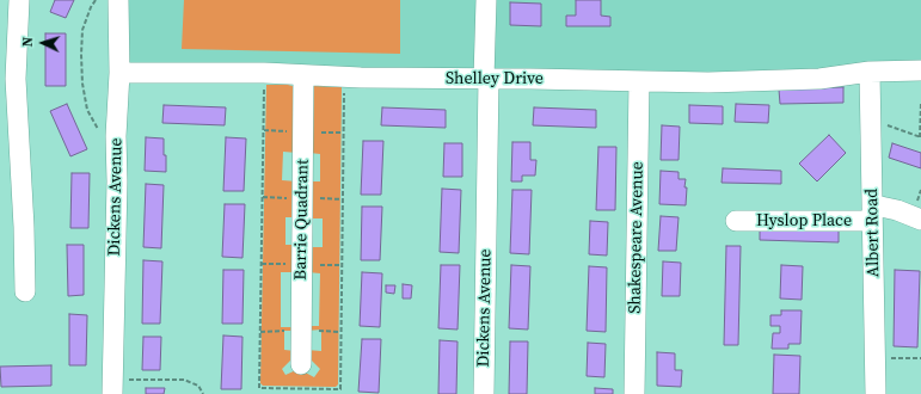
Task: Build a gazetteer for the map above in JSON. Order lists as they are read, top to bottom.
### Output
{
  "streets": {
    "street": [
      "Shelley Drive",
      "Dickens Avenue",
      "Barrie Quadrant",
      "Hyslop Place",
      "Albert Road",
      "Shakespeare Avenue"
    ]
  },
  "crossings": [
    ["Shelley Drive", "Dickens Avenue"],
    ["Shelley Drive", "Barrie Quadrant"],
    ["Shelley Drive", "Albert Road"],
    ["Shelley Drive", "Shakespeare Avenue"],
    ["Hyslop Place", "Albert Road"]
  ],
  "north": "left"
}
